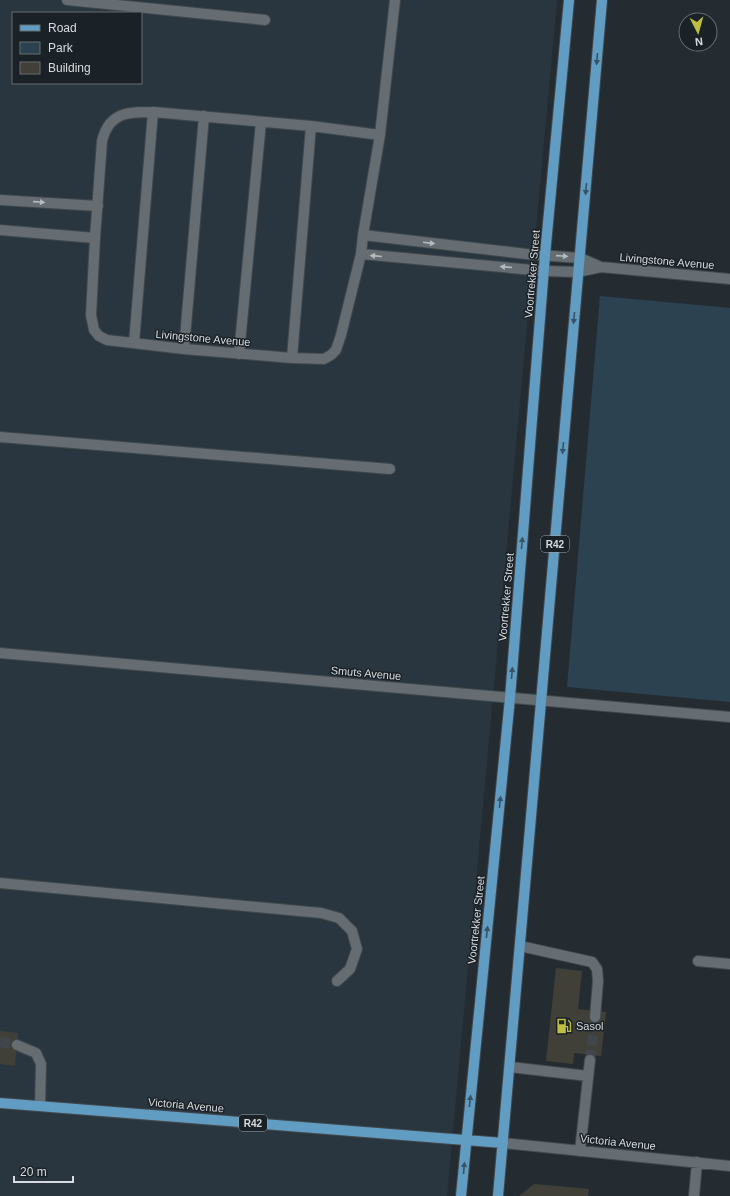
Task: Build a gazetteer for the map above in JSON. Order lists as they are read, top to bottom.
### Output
{
  "streets": {
    "main road": ["Voortrekker Street", "R42", "Victoria Avenue"],
    "street": ["Livingstone Avenue", "Smuts Avenue"]
  },
  "crossings": [
    ["Livingstone Avenue", "Voortrekker Street"],
    ["Livingstone Avenue", "R42"],
    ["Voortrekker Street", "R42"],
    ["Voortrekker Street", "Smuts Avenue"],
    ["Voortrekker Street", "Victoria Avenue"],
    ["R42", "Smuts Avenue"],
    ["R42", "Victoria Avenue"]
  ],
  "places": {
    "fuel station": ["Sasol"]
  },
  "legend": ["Road", "Park", "Building"],
  "scale_bar": "20 m",
  "north": "bottom"
}
